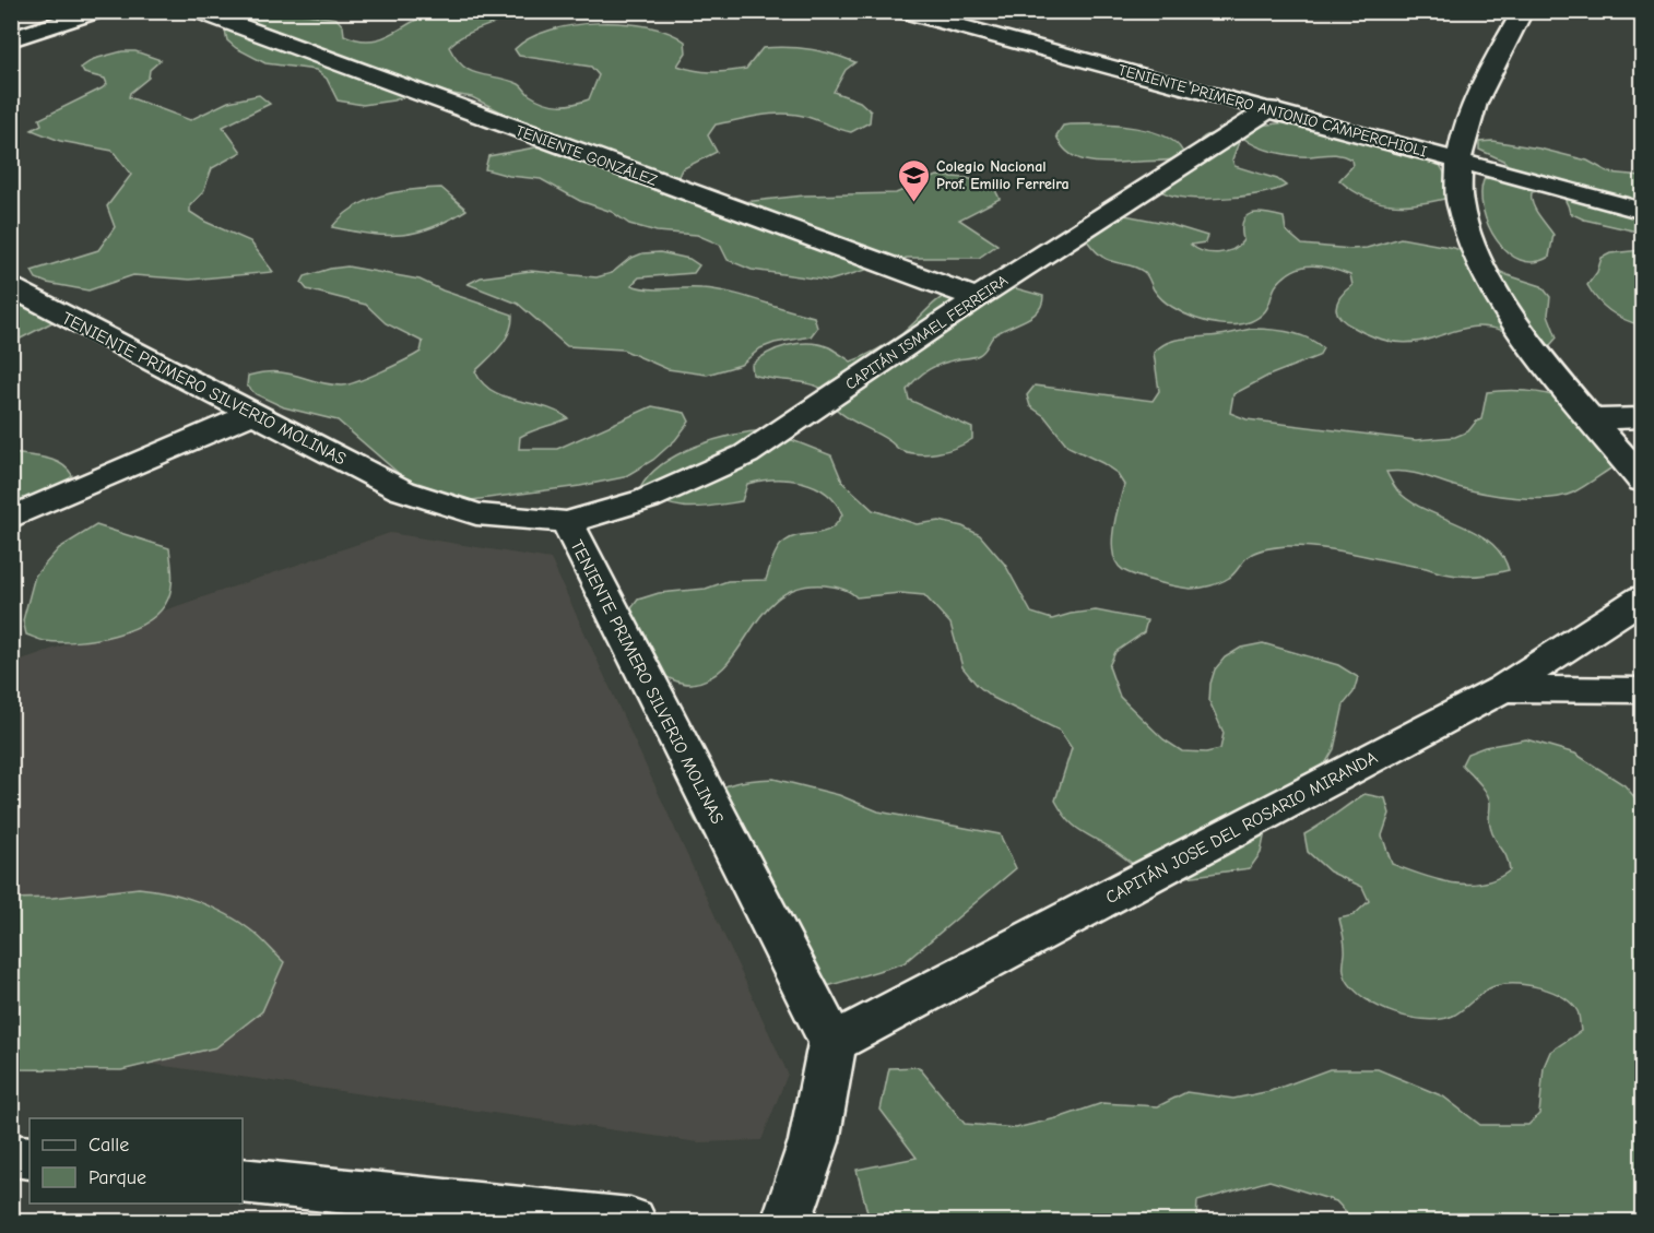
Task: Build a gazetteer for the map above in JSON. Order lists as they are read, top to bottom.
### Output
{
  "streets": {
    "street": [
      "TENIENTE PRIMERO ANTONIO CAMPERCHIOLI",
      "TENIENTE GONZÁLEZ",
      "CAPITÁN ISMAEL FERREIRA",
      "TENIENTE PRIMERO SILVERIO MOLINAS",
      "CAPITÁN JOSE DEL ROSARIO MIRANDA"
    ]
  },
  "crossings": [
    ["TENIENTE PRIMERO ANTONIO CAMPERCHIOLI", "CAPITÁN ISMAEL FERREIRA"],
    ["TENIENTE GONZÁLEZ", "CAPITÁN ISMAEL FERREIRA"],
    ["CAPITÁN ISMAEL FERREIRA", "TENIENTE PRIMERO SILVERIO MOLINAS"],
    ["TENIENTE PRIMERO SILVERIO MOLINAS", "CAPITÁN JOSE DEL ROSARIO MIRANDA"]
  ],
  "places": {
    "school or university": ["Colegio Nacional Prof. Emilio Ferreira"]
  },
  "legend": ["Calle", "Parque"]
}
